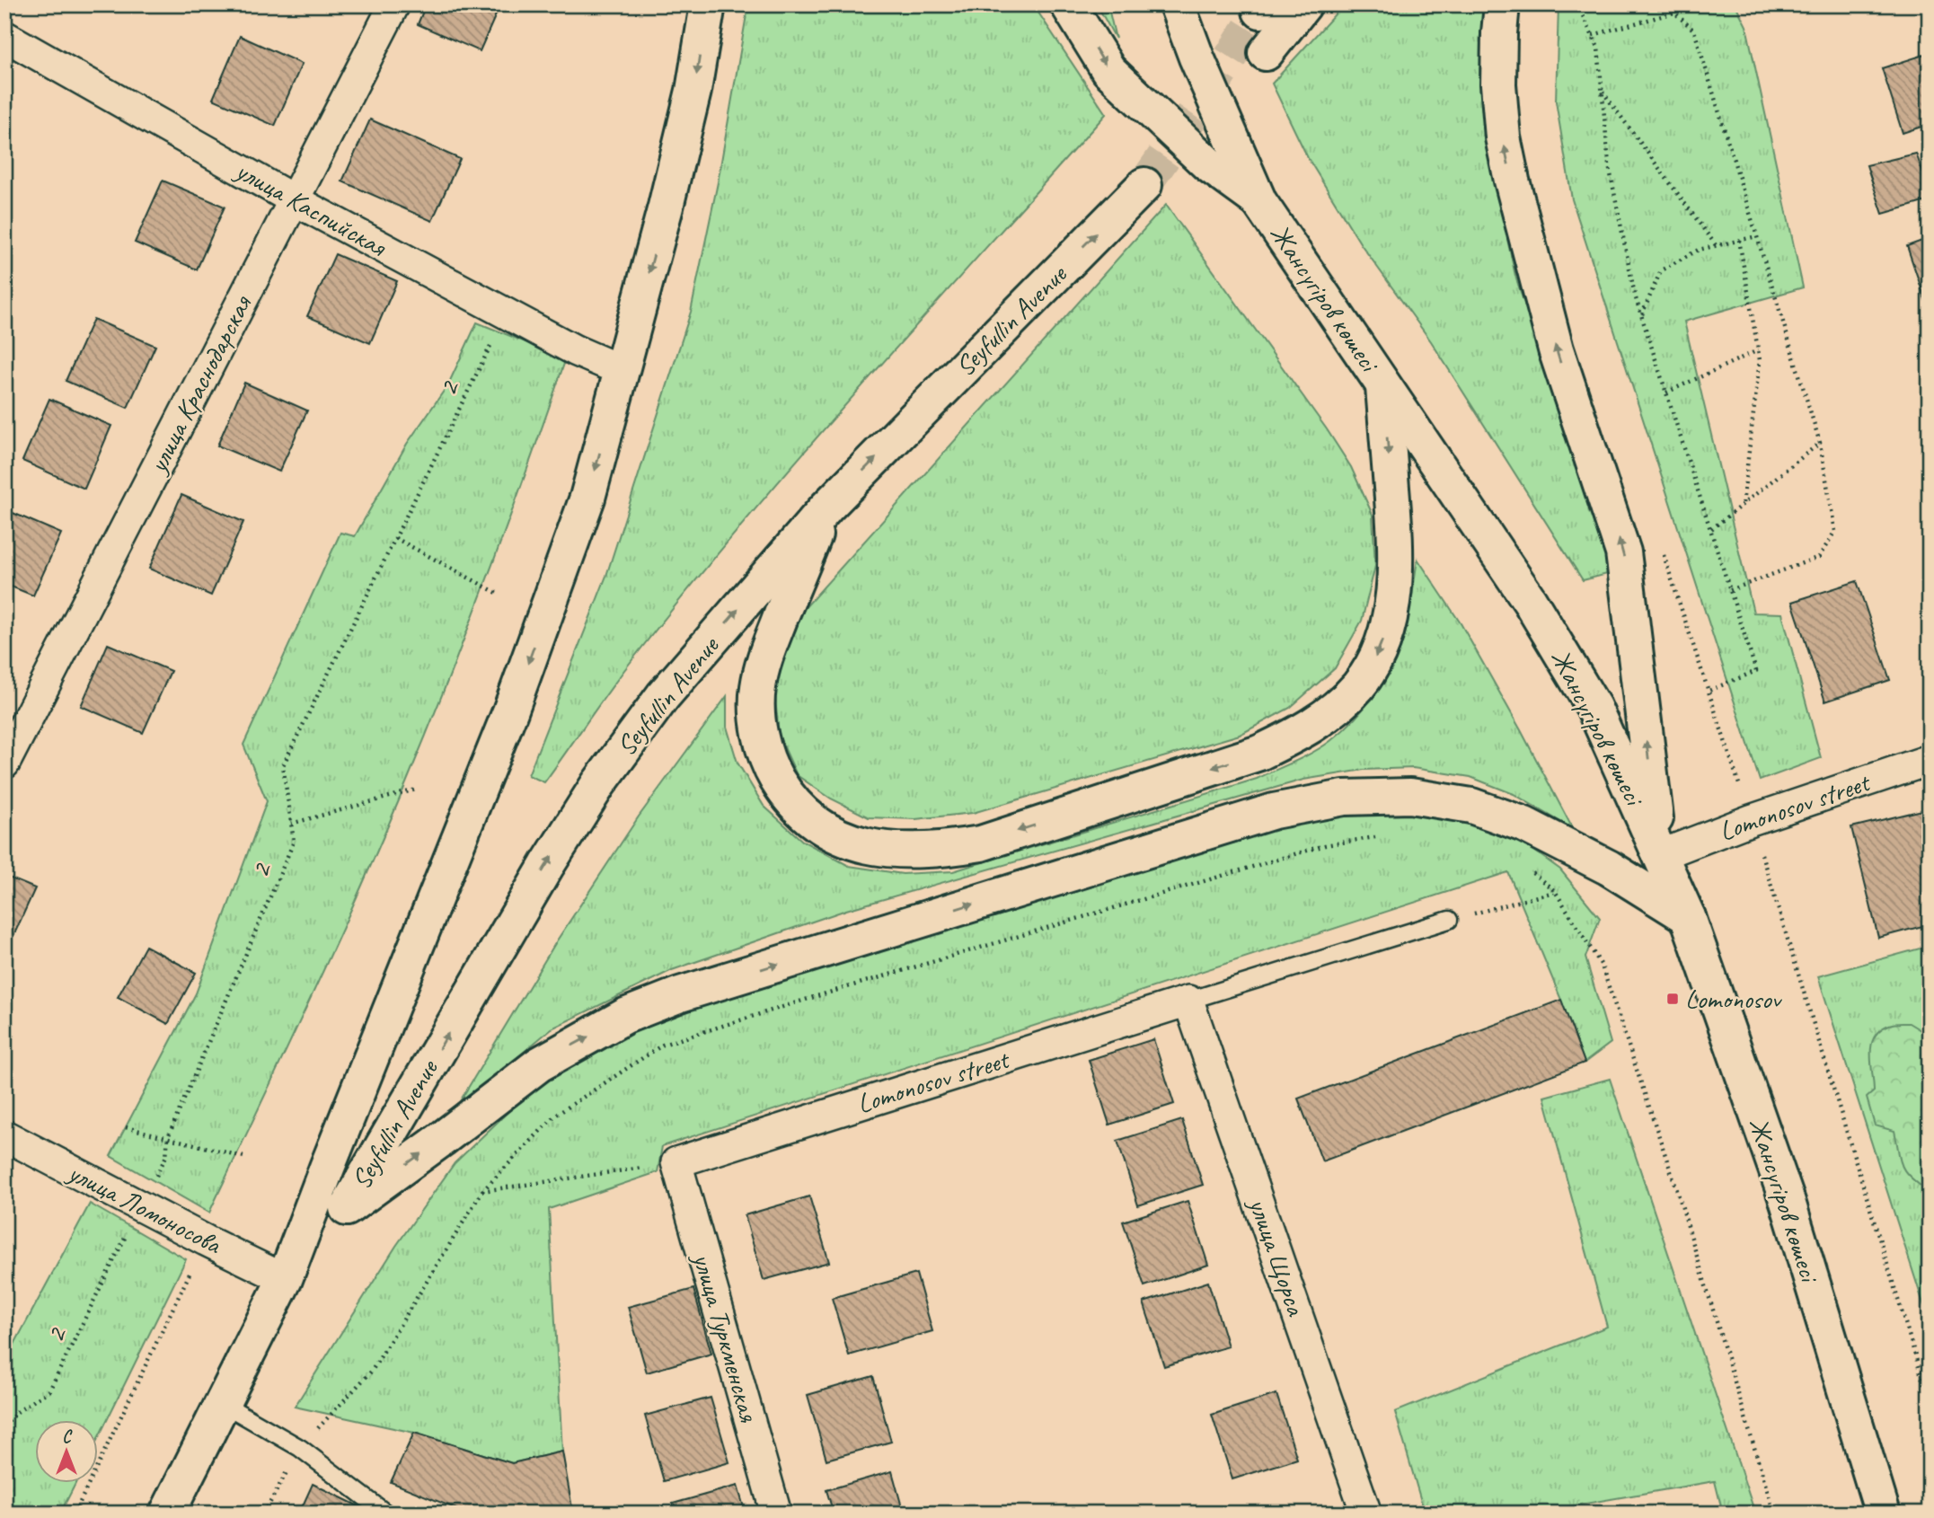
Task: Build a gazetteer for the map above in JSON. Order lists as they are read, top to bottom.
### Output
{
  "streets": {
    "main road": ["Жансүгіров көшесі", "Seyfullin Avenue"],
    "street": [
      "улица Каспийская",
      "улица Краснодарская",
      "Lomonosov street",
      "улица Ломоносова",
      "улица Щорса",
      "улица Туркменская"
    ],
    "path": ["2"]
  },
  "crossings": [
    ["улица Каспийская", "Seyfullin Avenue"],
    ["улица Каспийская", "улица Краснодарская"],
    ["улица Каспийская", "2"],
    ["Жансүгіров көшесі", "Lomonosov street"],
    ["Seyfullin Avenue", "улица Ломоносова"],
    ["2", "улица Ломоносова"],
    ["Lomonosov street", "улица Щорса"],
    ["Lomonosov street", "улица Туркменская"]
  ],
  "places": {
    "transit": ["Lomonosov"]
  },
  "north": "top"
}
